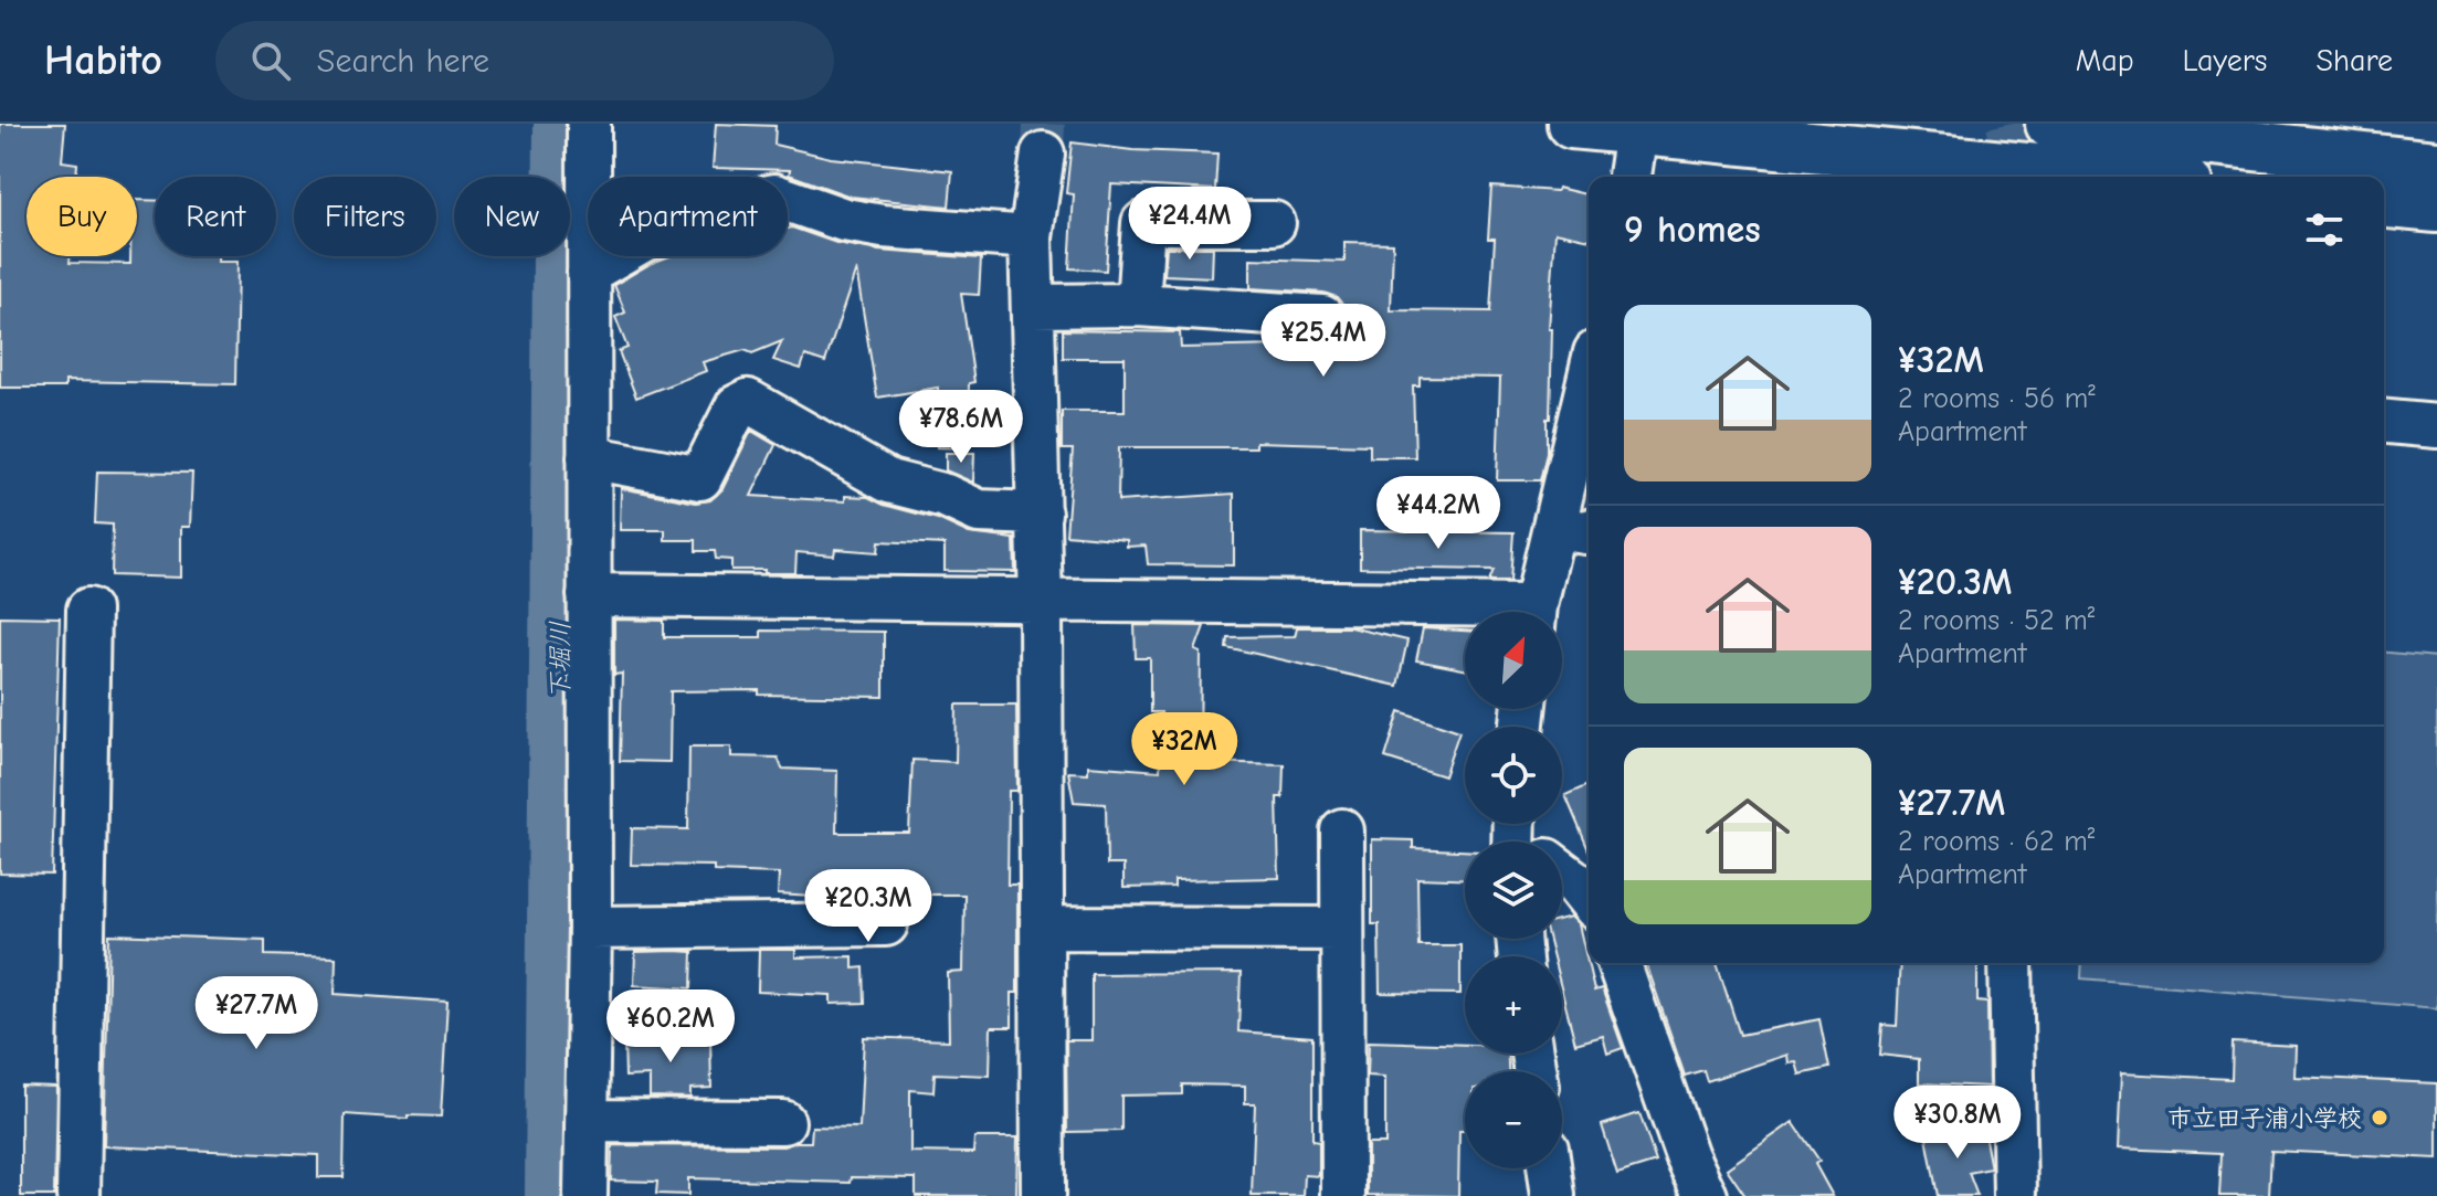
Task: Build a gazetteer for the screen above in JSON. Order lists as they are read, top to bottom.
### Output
{
  "water": ["下堀川"],
  "places": ["市立田子浦小学校"],
  "north": "top right",
  "page": {
    "header": "Habito",
    "search": "Search here",
    "nav": ["Map", "Layers", "Share"],
    "chip": [
      "Buy",
      "Rent",
      "Filters",
      "New",
      "Apartment"
    ],
    "heading": "9 homes",
    "price": [
      "¥24.4M",
      "¥25.4M",
      "¥78.6M",
      "¥44.2M",
      "¥32M",
      "¥20.3M",
      "¥27.7M",
      "¥60.2M",
      "¥30.8M"
    ],
    "list": [
      {
        "name": "¥32M",
        "note": "2 rooms · 56 m² · Apartment"
      },
      {
        "name": "¥20.3M",
        "note": "2 rooms · 52 m² · Apartment"
      },
      {
        "name": "¥27.7M",
        "note": "2 rooms · 62 m² · Apartment"
      }
    ],
    "map_buttons": ["+", "−"]
  }
}
